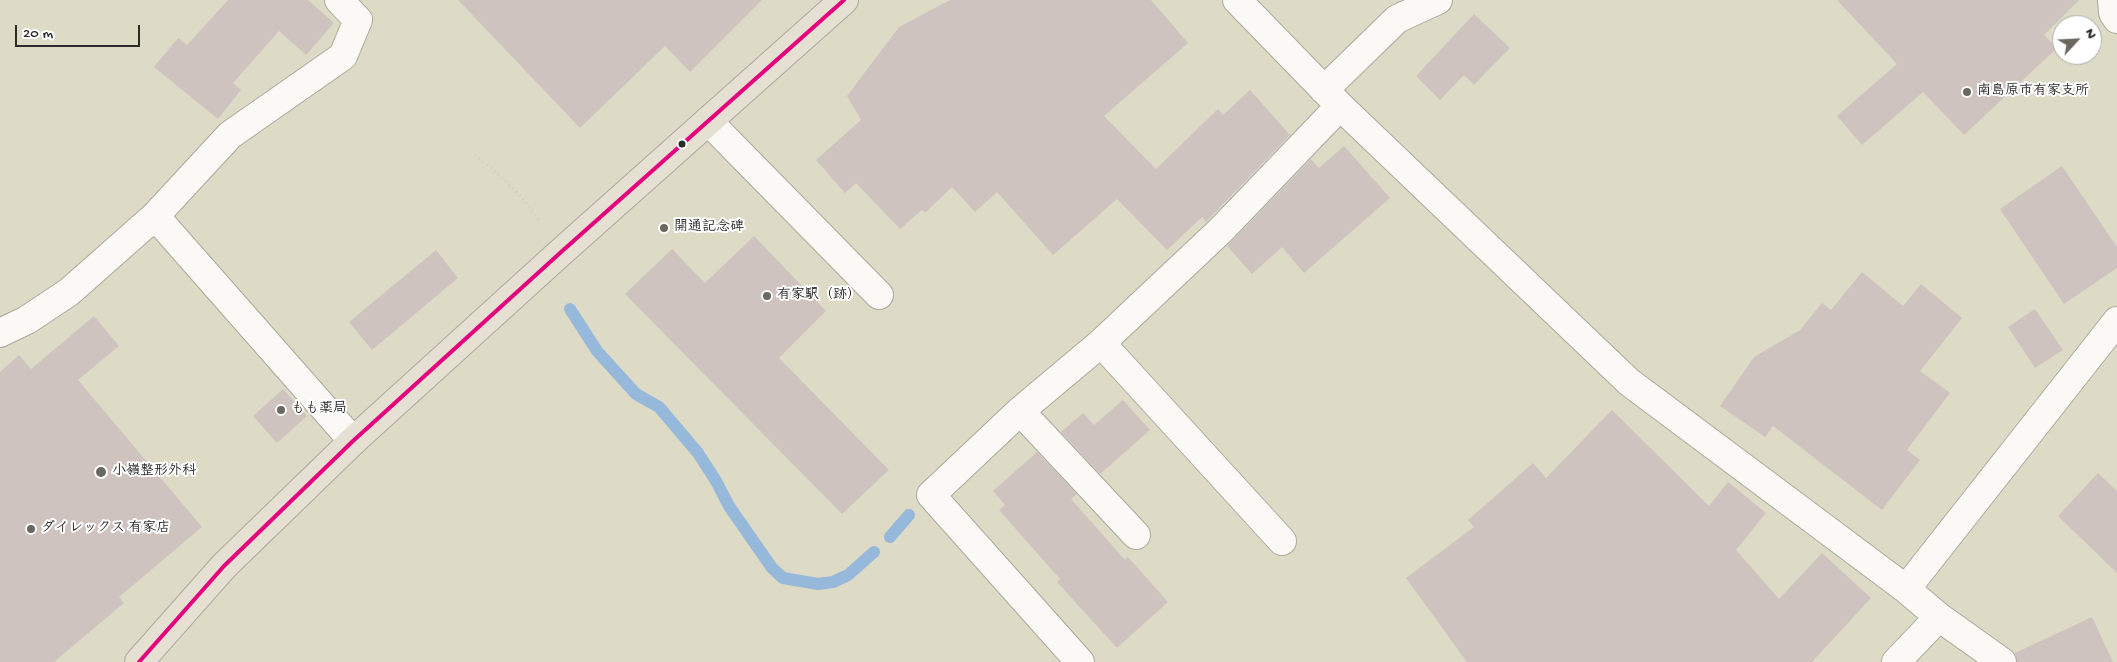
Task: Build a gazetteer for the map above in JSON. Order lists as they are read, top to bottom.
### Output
{
  "places": [
    "南島原市有家支所",
    "開通記念碑",
    "有家駅（跡）",
    "もも薬局",
    "小嶺整形外科",
    "ダイレックス 有家店"
  ],
  "scale_bar": "20 m",
  "north": "top right"
}
